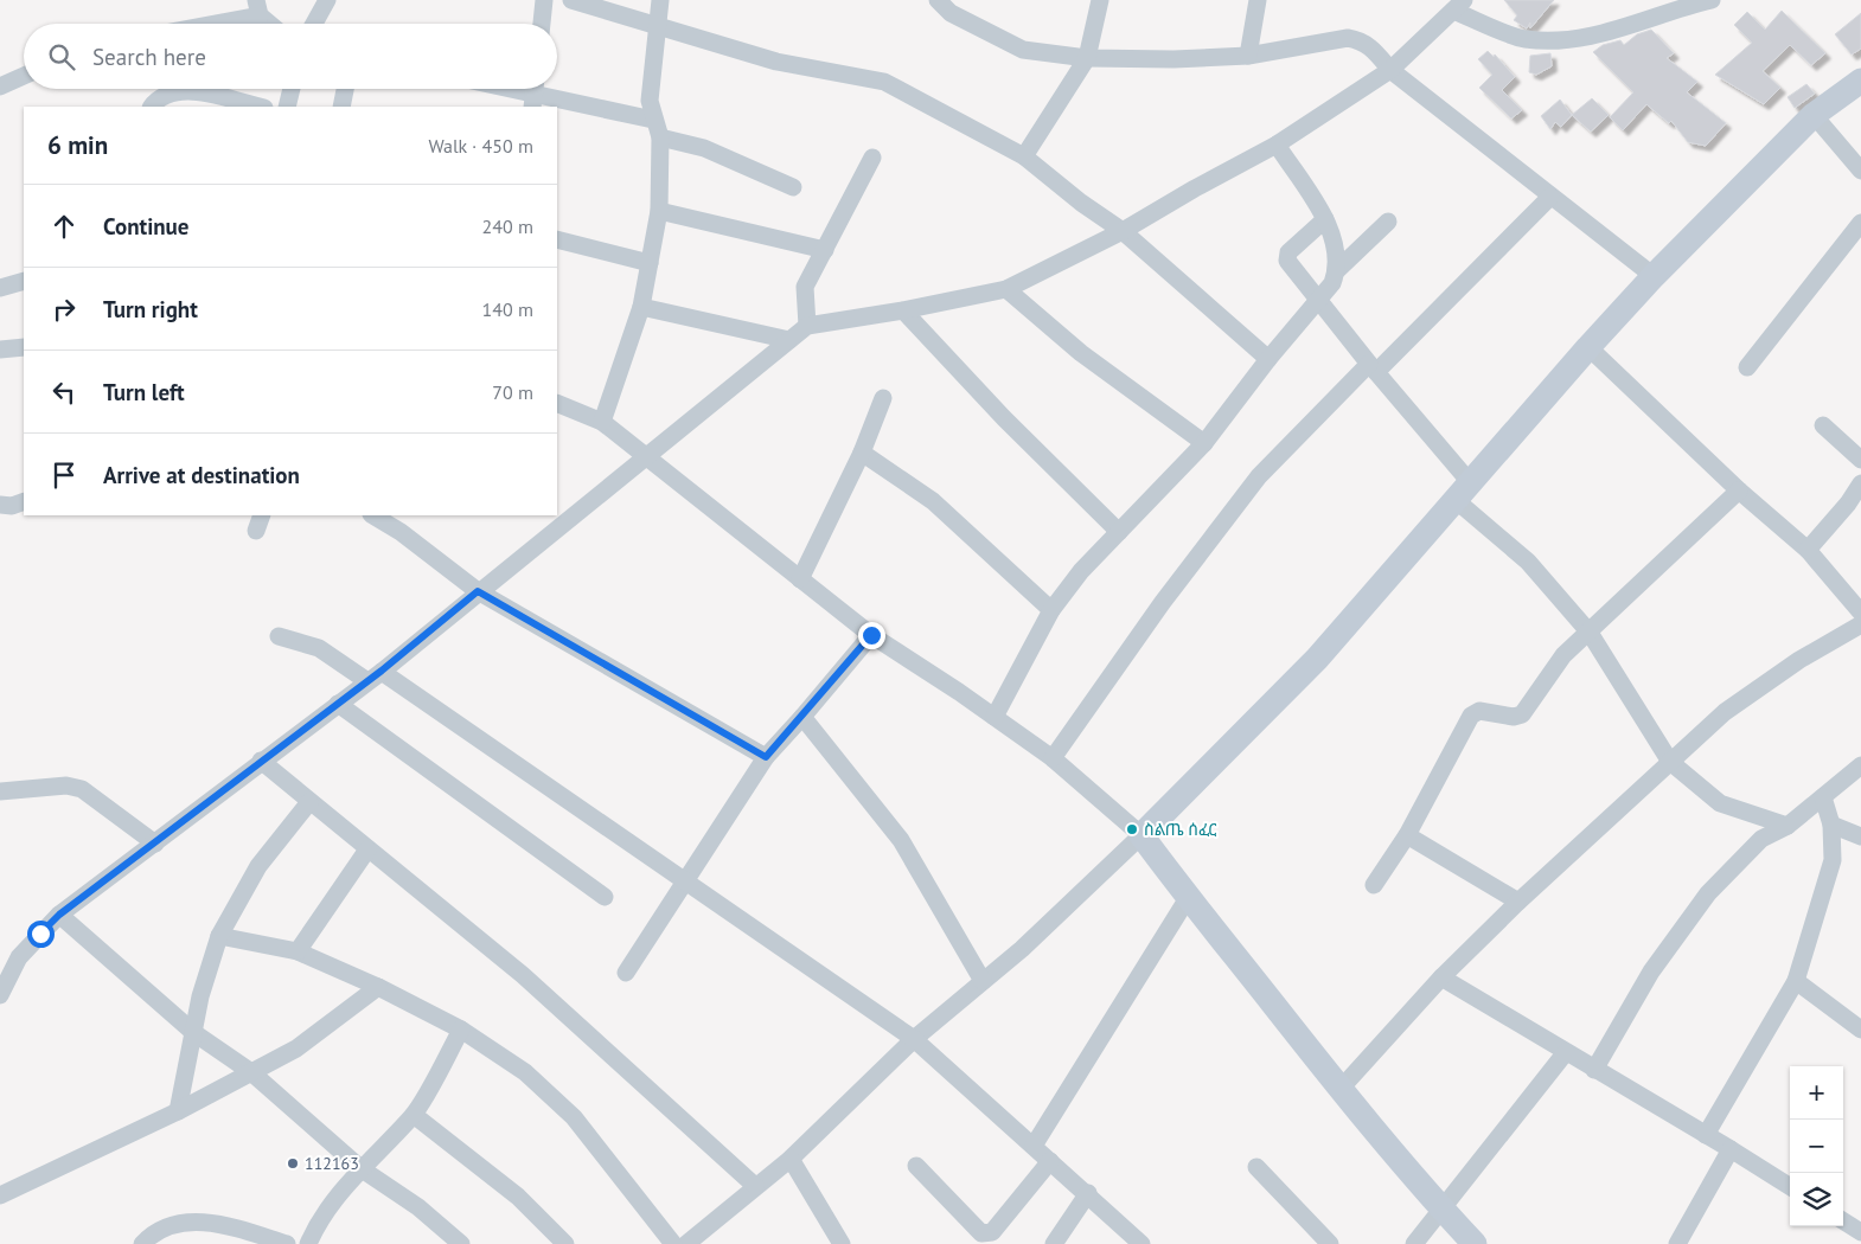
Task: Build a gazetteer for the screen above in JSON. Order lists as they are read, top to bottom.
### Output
{
  "places": ["ስልጤ ሰፈር", "112163"],
  "page": {
    "search": "Search here",
    "heading": ["6 min", "Walk · 450 m"],
    "list": [
      ["Continue", "240 m"],
      ["Turn right", "140 m"],
      ["Turn left", "70 m"],
      "Arrive at destination"
    ],
    "map_buttons": ["+", "−"]
  }
}
